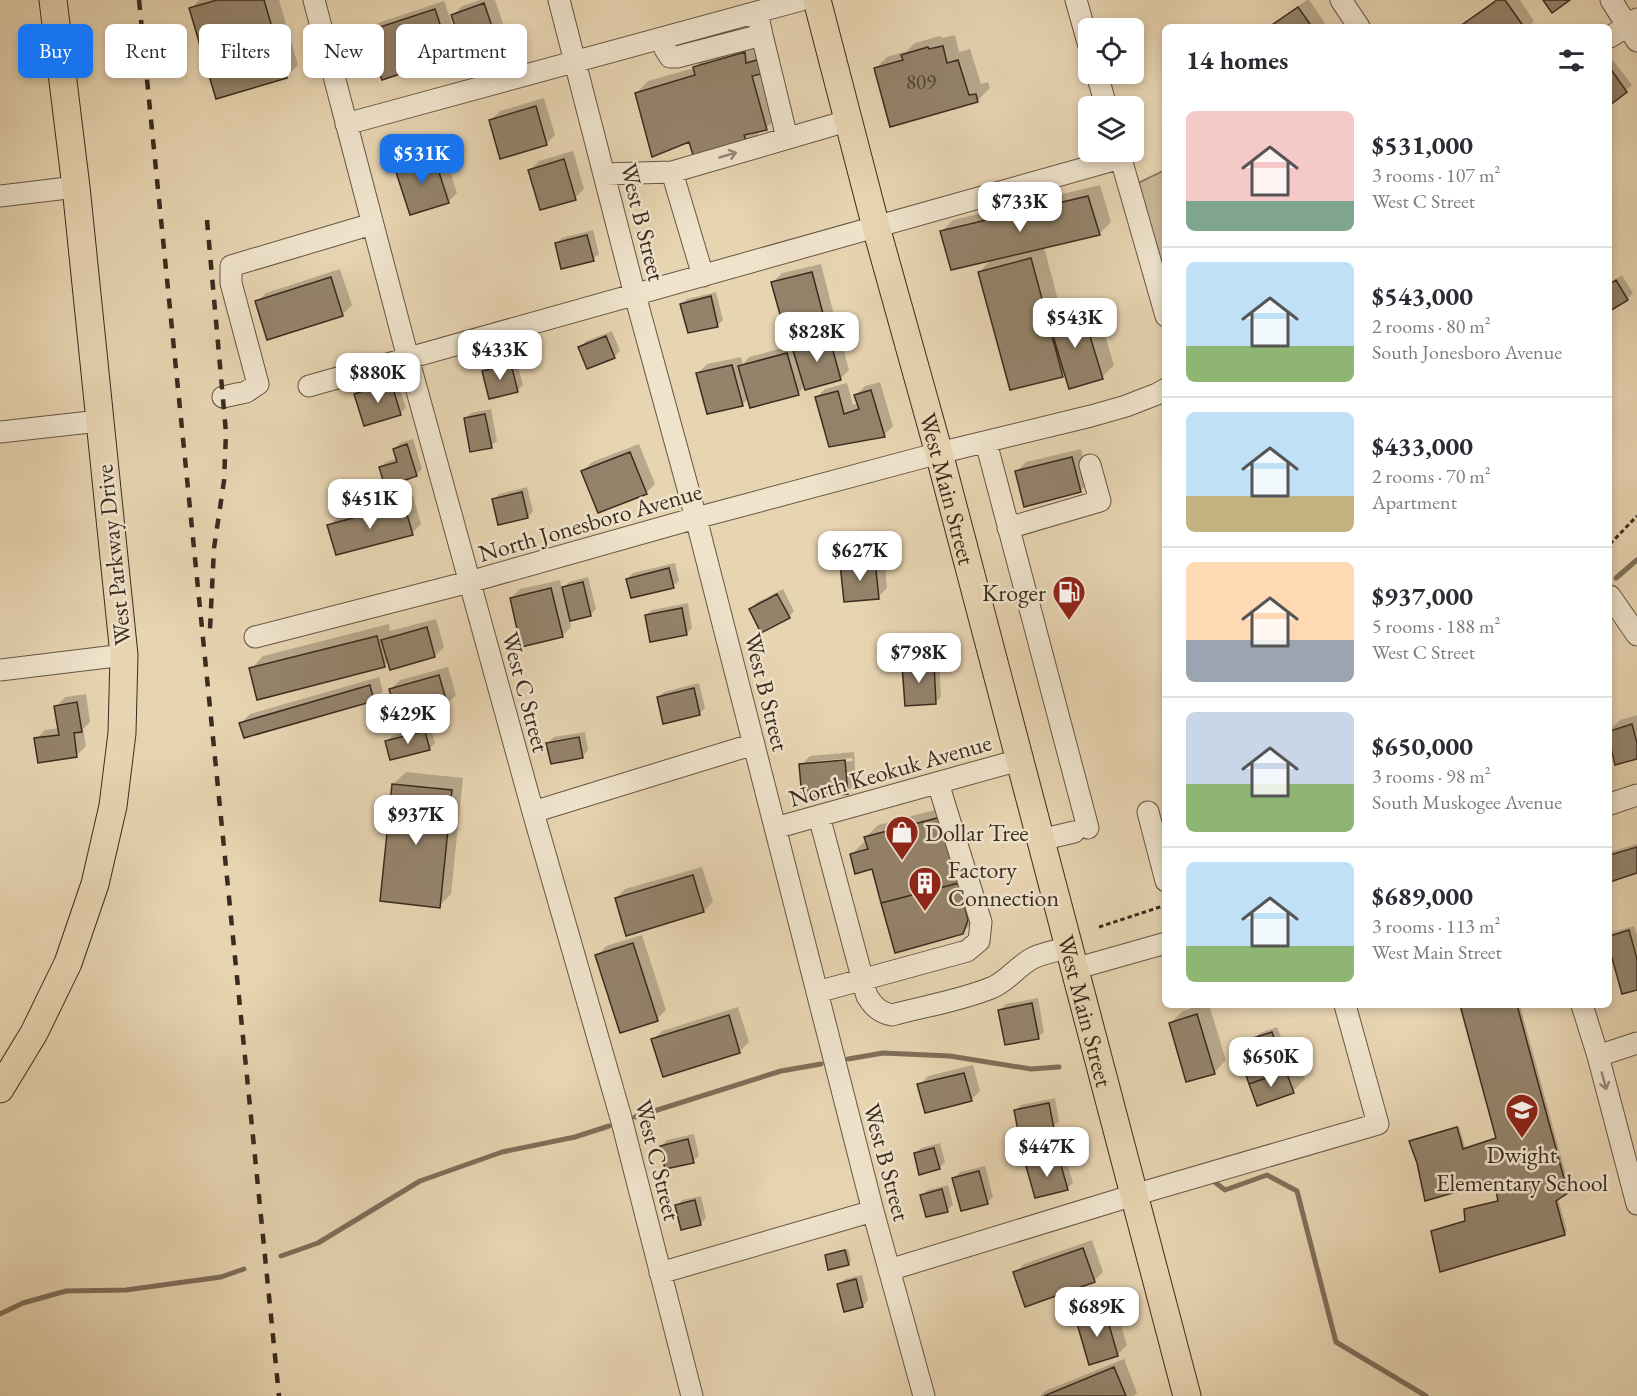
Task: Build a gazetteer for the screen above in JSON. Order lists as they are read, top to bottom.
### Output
{
  "streets": {
    "main road": ["West Main Street", "West Parkway Drive"],
    "street": [
      "West B Street",
      "North Jonesboro Avenue",
      "West C Street",
      "North Keokuk Avenue"
    ]
  },
  "crossings": [
    ["West B Street", "North Jonesboro Avenue"],
    ["West B Street", "North Keokuk Avenue"],
    ["West Main Street", "North Jonesboro Avenue"],
    ["West Main Street", "North Keokuk Avenue"],
    ["North Jonesboro Avenue", "West C Street"]
  ],
  "places": {
    "fuel station": ["Kroger"],
    "shop": ["Dollar Tree"],
    "building": ["Factory Connection"],
    "school or university": ["Dwight Elementary School"]
  },
  "house_numbers": ["809"],
  "page": {
    "chip": [
      "Buy",
      "Rent",
      "Filters",
      "New",
      "Apartment"
    ],
    "heading": "14 homes",
    "list": [
      {
        "name": "$531,000",
        "note": "3 rooms · 107 m² · West C Street"
      },
      {
        "name": "$543,000",
        "note": "2 rooms · 80 m² · South Jonesboro Avenue"
      },
      {
        "name": "$433,000",
        "note": "2 rooms · 70 m² · Apartment"
      },
      {
        "name": "$937,000",
        "note": "5 rooms · 188 m² · West C Street"
      },
      {
        "name": "$650,000",
        "note": "3 rooms · 98 m² · South Muskogee Avenue"
      },
      {
        "name": "$689,000",
        "note": "3 rooms · 113 m² · West Main Street"
      }
    ],
    "price": [
      "$531K",
      "$733K",
      "$543K",
      "$828K",
      "$433K",
      "$880K",
      "$451K",
      "$627K",
      "$798K",
      "$429K",
      "$937K",
      "$650K",
      "$447K",
      "$689K"
    ]
  }
}
